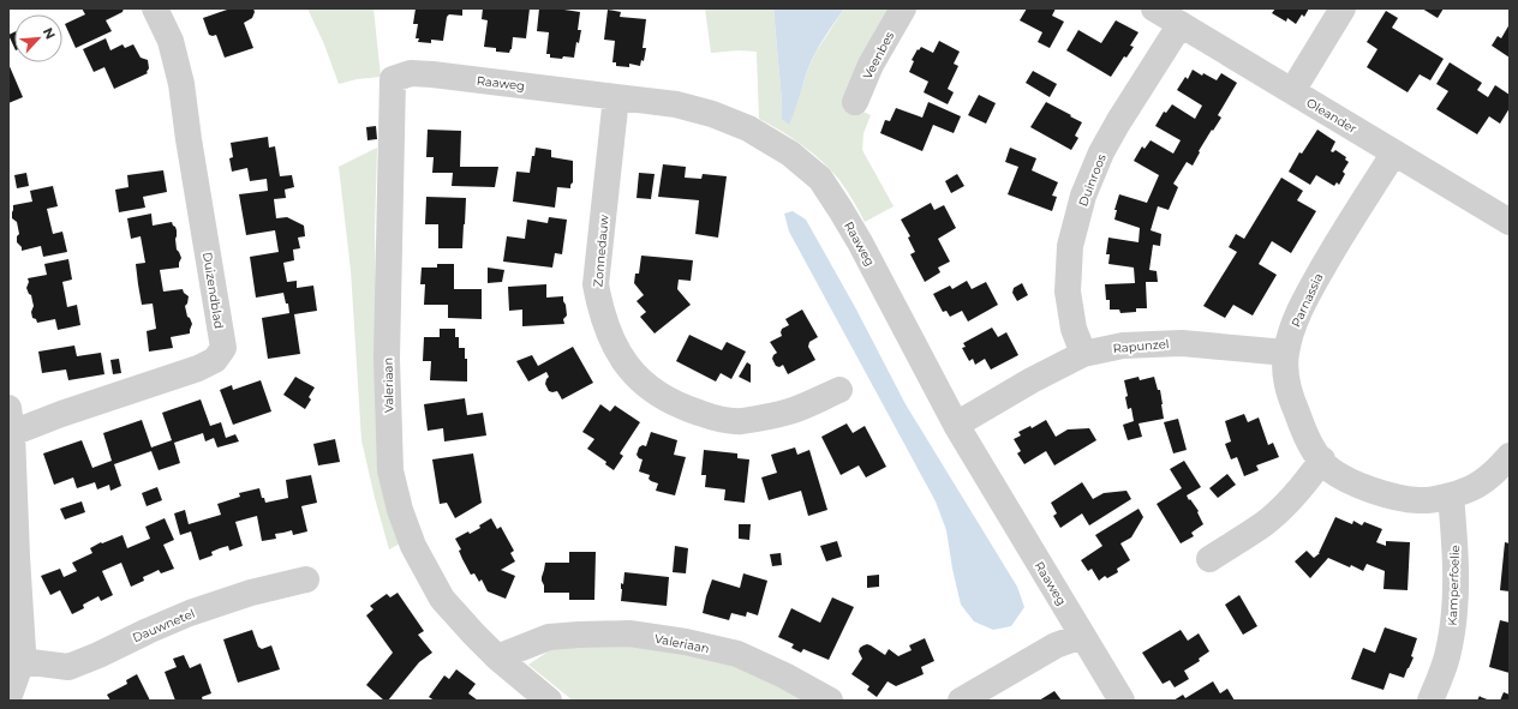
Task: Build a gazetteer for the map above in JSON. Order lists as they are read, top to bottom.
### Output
{
  "streets": {
    "street": [
      "Veenbes",
      "Raaweg",
      "Oleander",
      "Duinroos",
      "Zonnedauw",
      "Duizendblad",
      "Parnassia",
      "Rapunzel",
      "Valeriaan",
      "Kamperfoelie",
      "Dauwnetel"
    ]
  },
  "crossings": [
    ["Raaweg", "Zonnedauw"],
    ["Raaweg", "Rapunzel"],
    ["Raaweg", "Valeriaan"],
    ["Oleander", "Duinroos"],
    ["Oleander", "Parnassia"],
    ["Duinroos", "Rapunzel"],
    ["Parnassia", "Rapunzel"],
    ["Parnassia", "Kamperfoelie"]
  ],
  "north": "top right"
}
